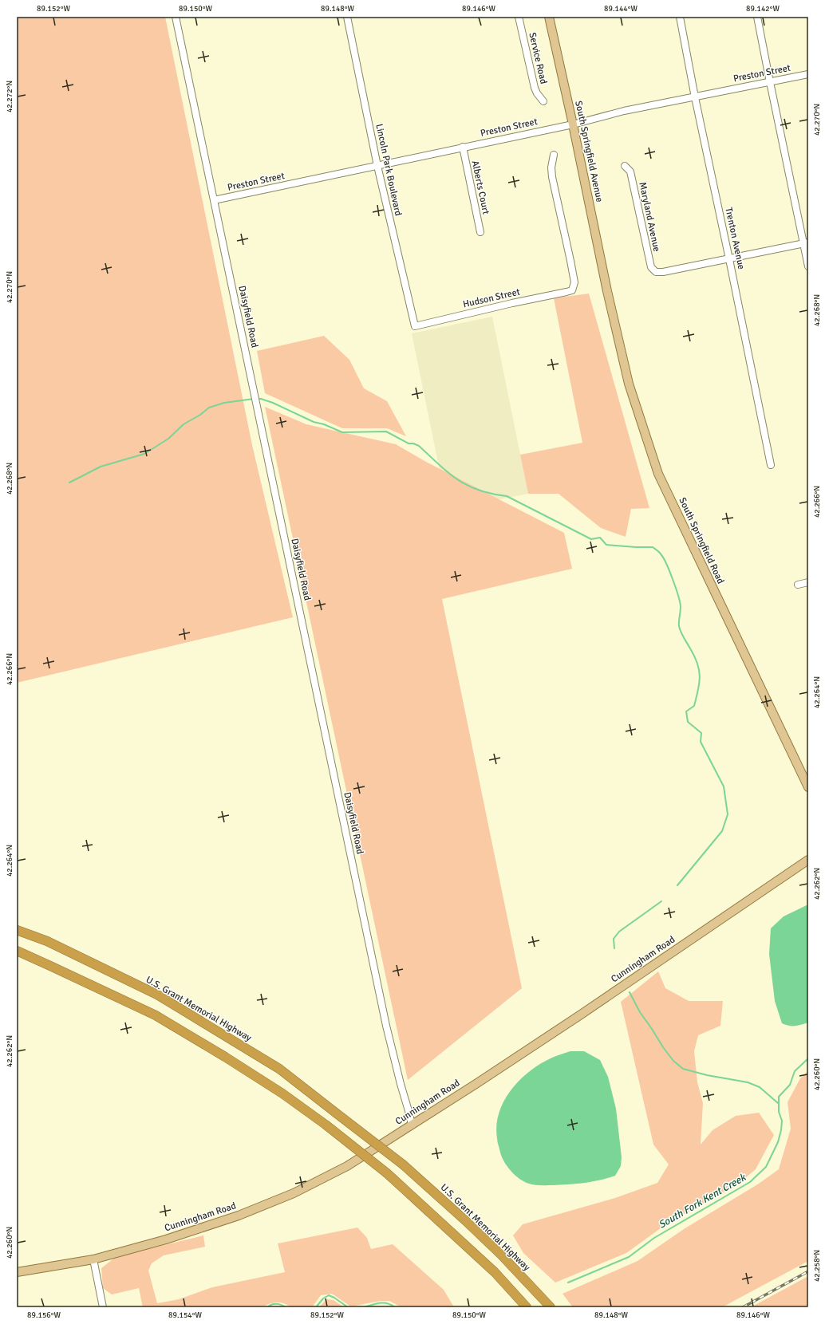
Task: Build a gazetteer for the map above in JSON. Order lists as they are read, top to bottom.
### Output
{
  "streets": {
    "highway": ["U.S. Grant Memorial Highway"],
    "main road": ["South Springfield Avenue", "South Springfield Road", "Cunningham Road"],
    "street": [
      "Service Road",
      "Preston Street",
      "Lincoln Park Boulevard",
      "Alberts Court",
      "Maryland Avenue",
      "Trenton Avenue",
      "Hudson Street",
      "Daisyfield Road"
    ]
  },
  "crossings": [
    ["Preston Street", "South Springfield Avenue"],
    ["Preston Street", "Lincoln Park Boulevard"],
    ["Preston Street", "Alberts Court"],
    ["Preston Street", "Trenton Avenue"],
    ["Preston Street", "Daisyfield Road"],
    ["South Springfield Avenue", "South Springfield Road"],
    ["Lincoln Park Boulevard", "Hudson Street"],
    ["Maryland Avenue", "Trenton Avenue"],
    ["Daisyfield Road", "Cunningham Road"]
  ],
  "water": ["South Fork Kent Creek"],
  "coordinates": [
    "89.152°W",
    "89.150°W",
    "89.148°W",
    "89.146°W",
    "89.144°W",
    "89.142°W",
    "42.272°N",
    "42.270°N",
    "42.268°N",
    "42.266°N",
    "42.264°N",
    "42.262°N",
    "42.260°N",
    "42.258°N",
    "89.156°W",
    "89.154°W"
  ]
}
